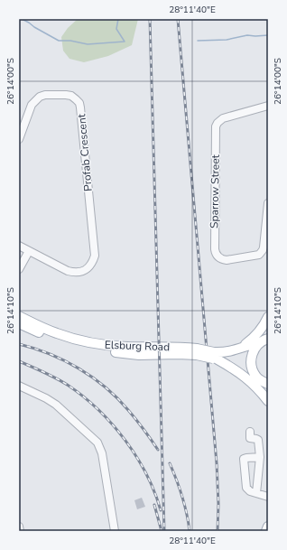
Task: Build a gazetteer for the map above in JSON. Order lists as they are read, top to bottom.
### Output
{
  "streets": {
    "main road": ["Elsburg Road"],
    "street": ["Profab Crescent", "Sparrow Street"]
  },
  "coordinates": ["28°11'40\"E", "26°14'00\"S", "26°14'10\"S"]
}
